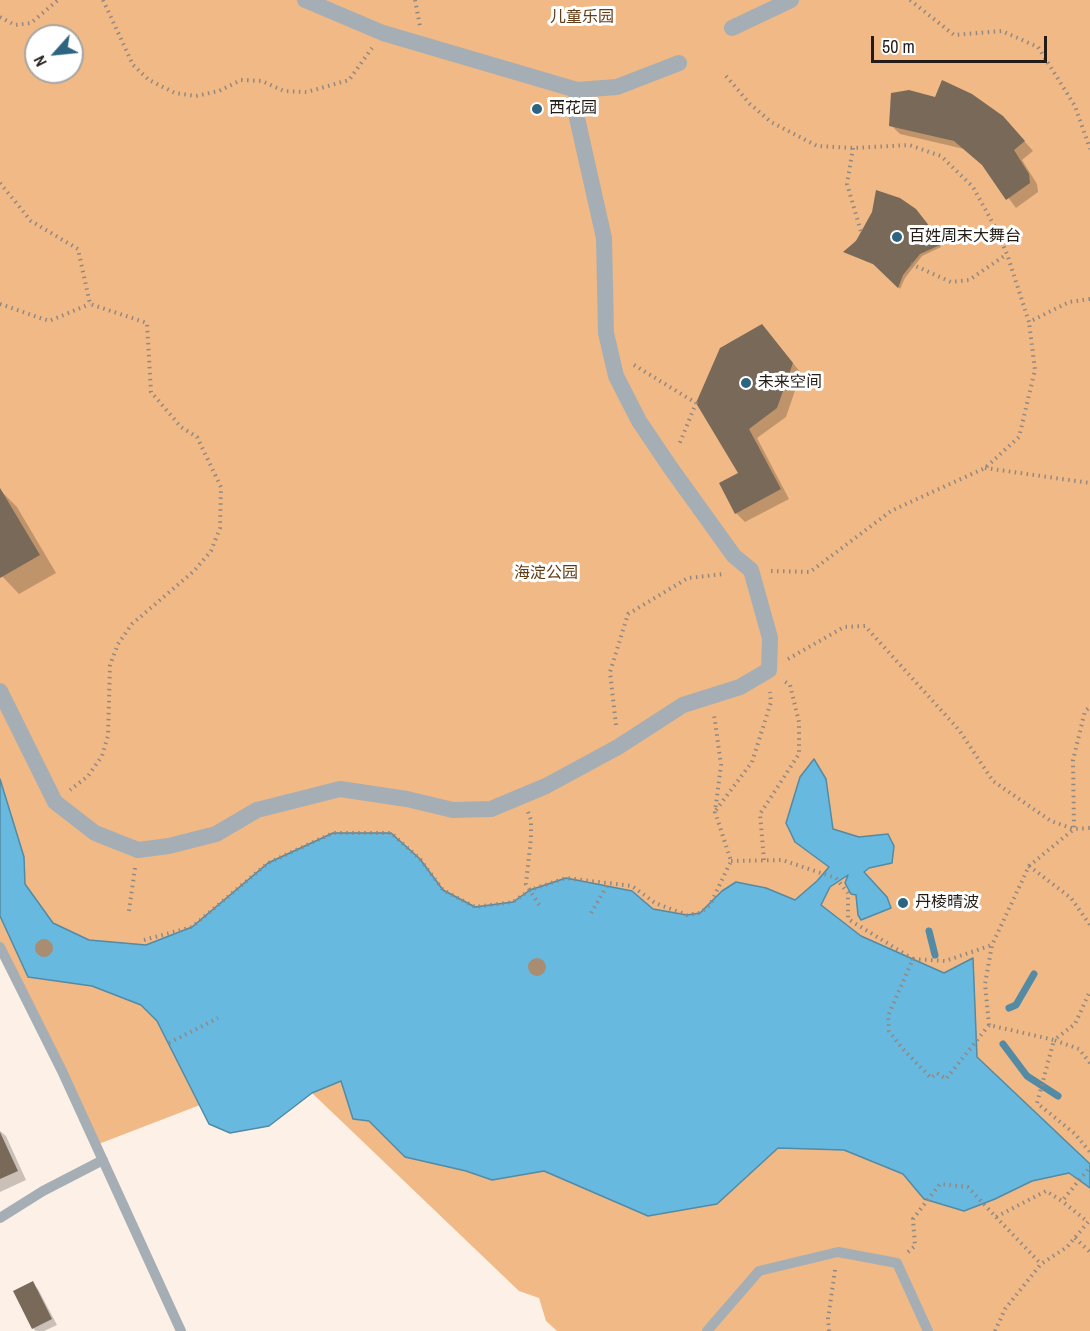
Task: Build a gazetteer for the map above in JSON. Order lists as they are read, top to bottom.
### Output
{
  "parks": ["儿童乐园", "海淀公园"],
  "places": [
    "西花园",
    "百姓周末大舞台",
    "未来空间",
    "丹棱晴波"
  ],
  "scale_bar": "50 m",
  "north": "bottom left"
}
